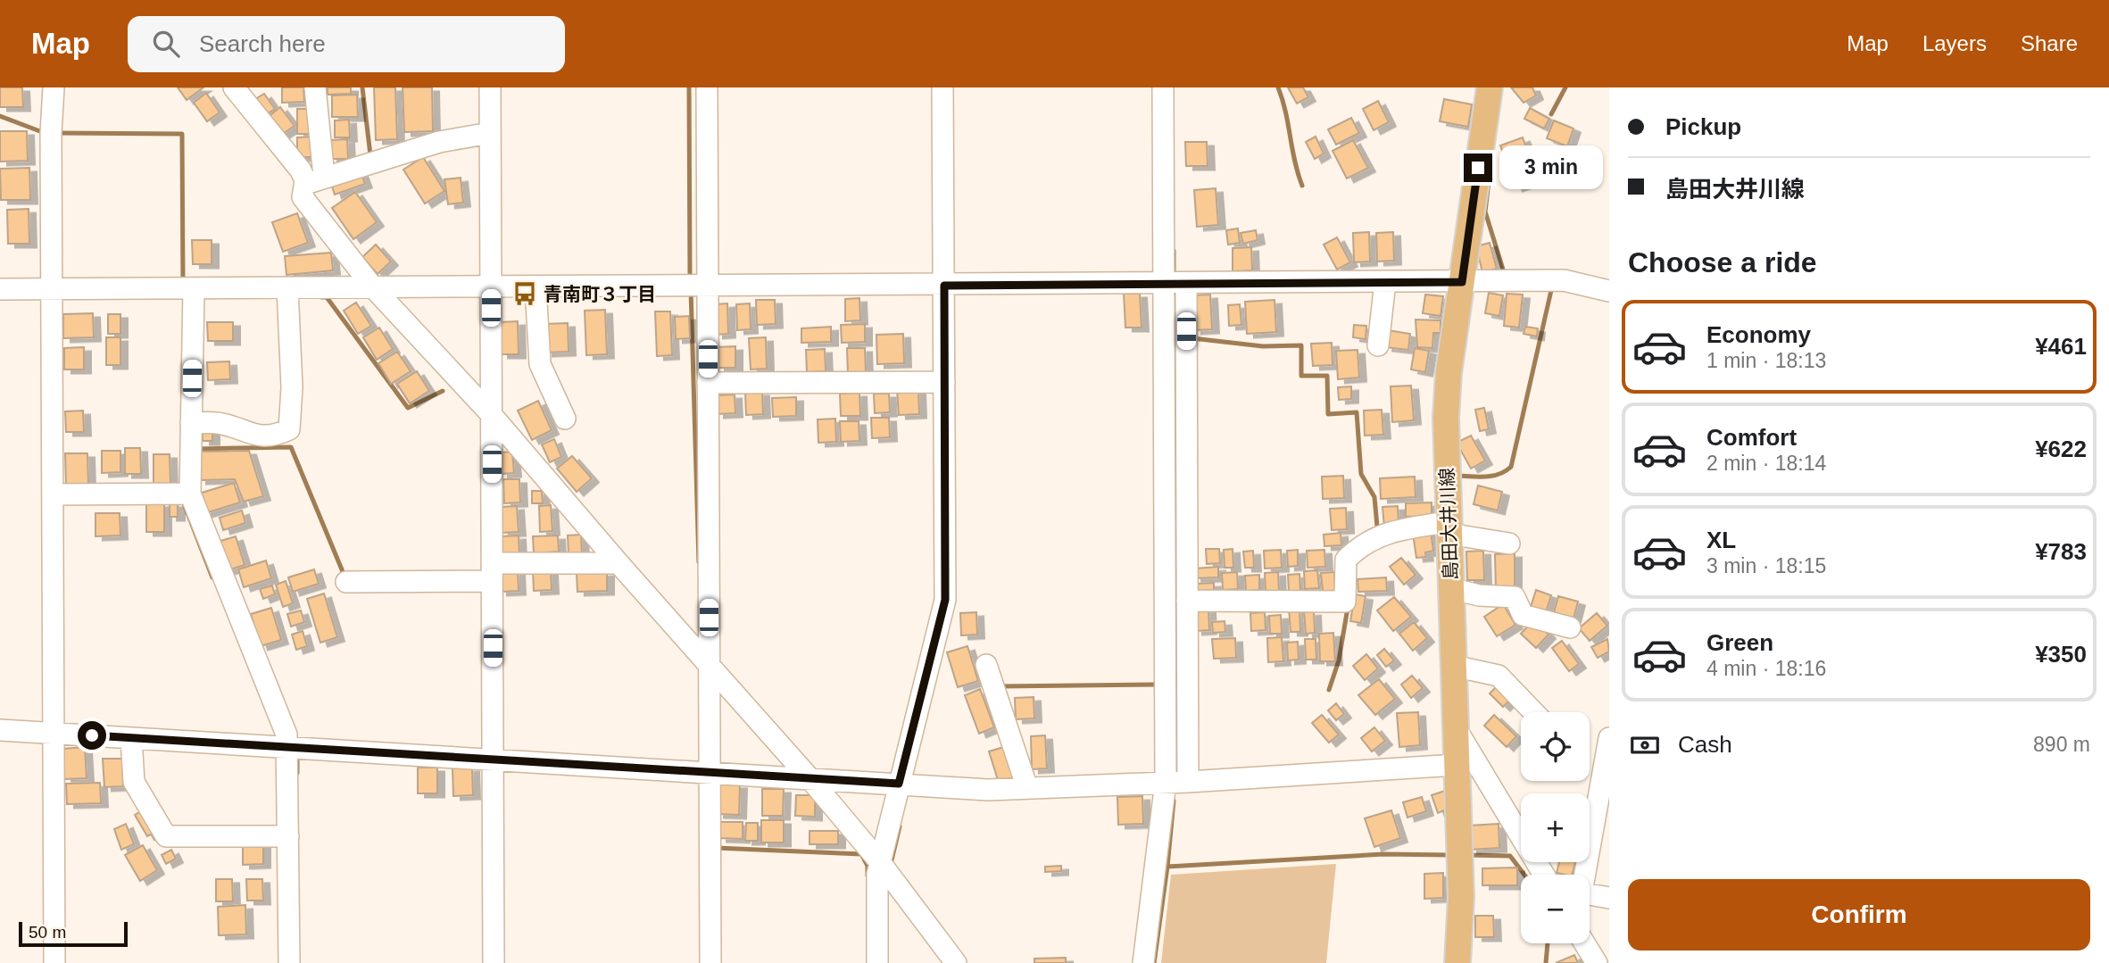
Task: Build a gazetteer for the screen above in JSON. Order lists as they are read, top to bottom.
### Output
{
  "streets": {
    "main road": ["島田大井川線"]
  },
  "places": {
    "bus stop": ["青南町３丁目"]
  },
  "scale_bar": "50 m",
  "page": {
    "header": "Map",
    "search": "Search here",
    "nav": ["Map", "Layers", "Share"],
    "banner": ["Pickup", "島田大井川線"],
    "bubble": "3 min",
    "heading": "Choose a ride",
    "list": [
      {
        "name": "Economy",
        "note": "1 min · 18:13",
        "value": "¥461"
      },
      {
        "name": "Comfort",
        "note": "2 min · 18:14",
        "value": "¥622"
      },
      {
        "name": "XL",
        "note": "3 min · 18:15",
        "value": "¥783"
      },
      {
        "name": "Green",
        "note": "4 min · 18:16",
        "value": "¥350"
      }
    ],
    "pay": ["Cash", "890 m"],
    "map_buttons": ["+", "−"],
    "buttons": "Confirm",
    "scale": "50 m"
  }
}
